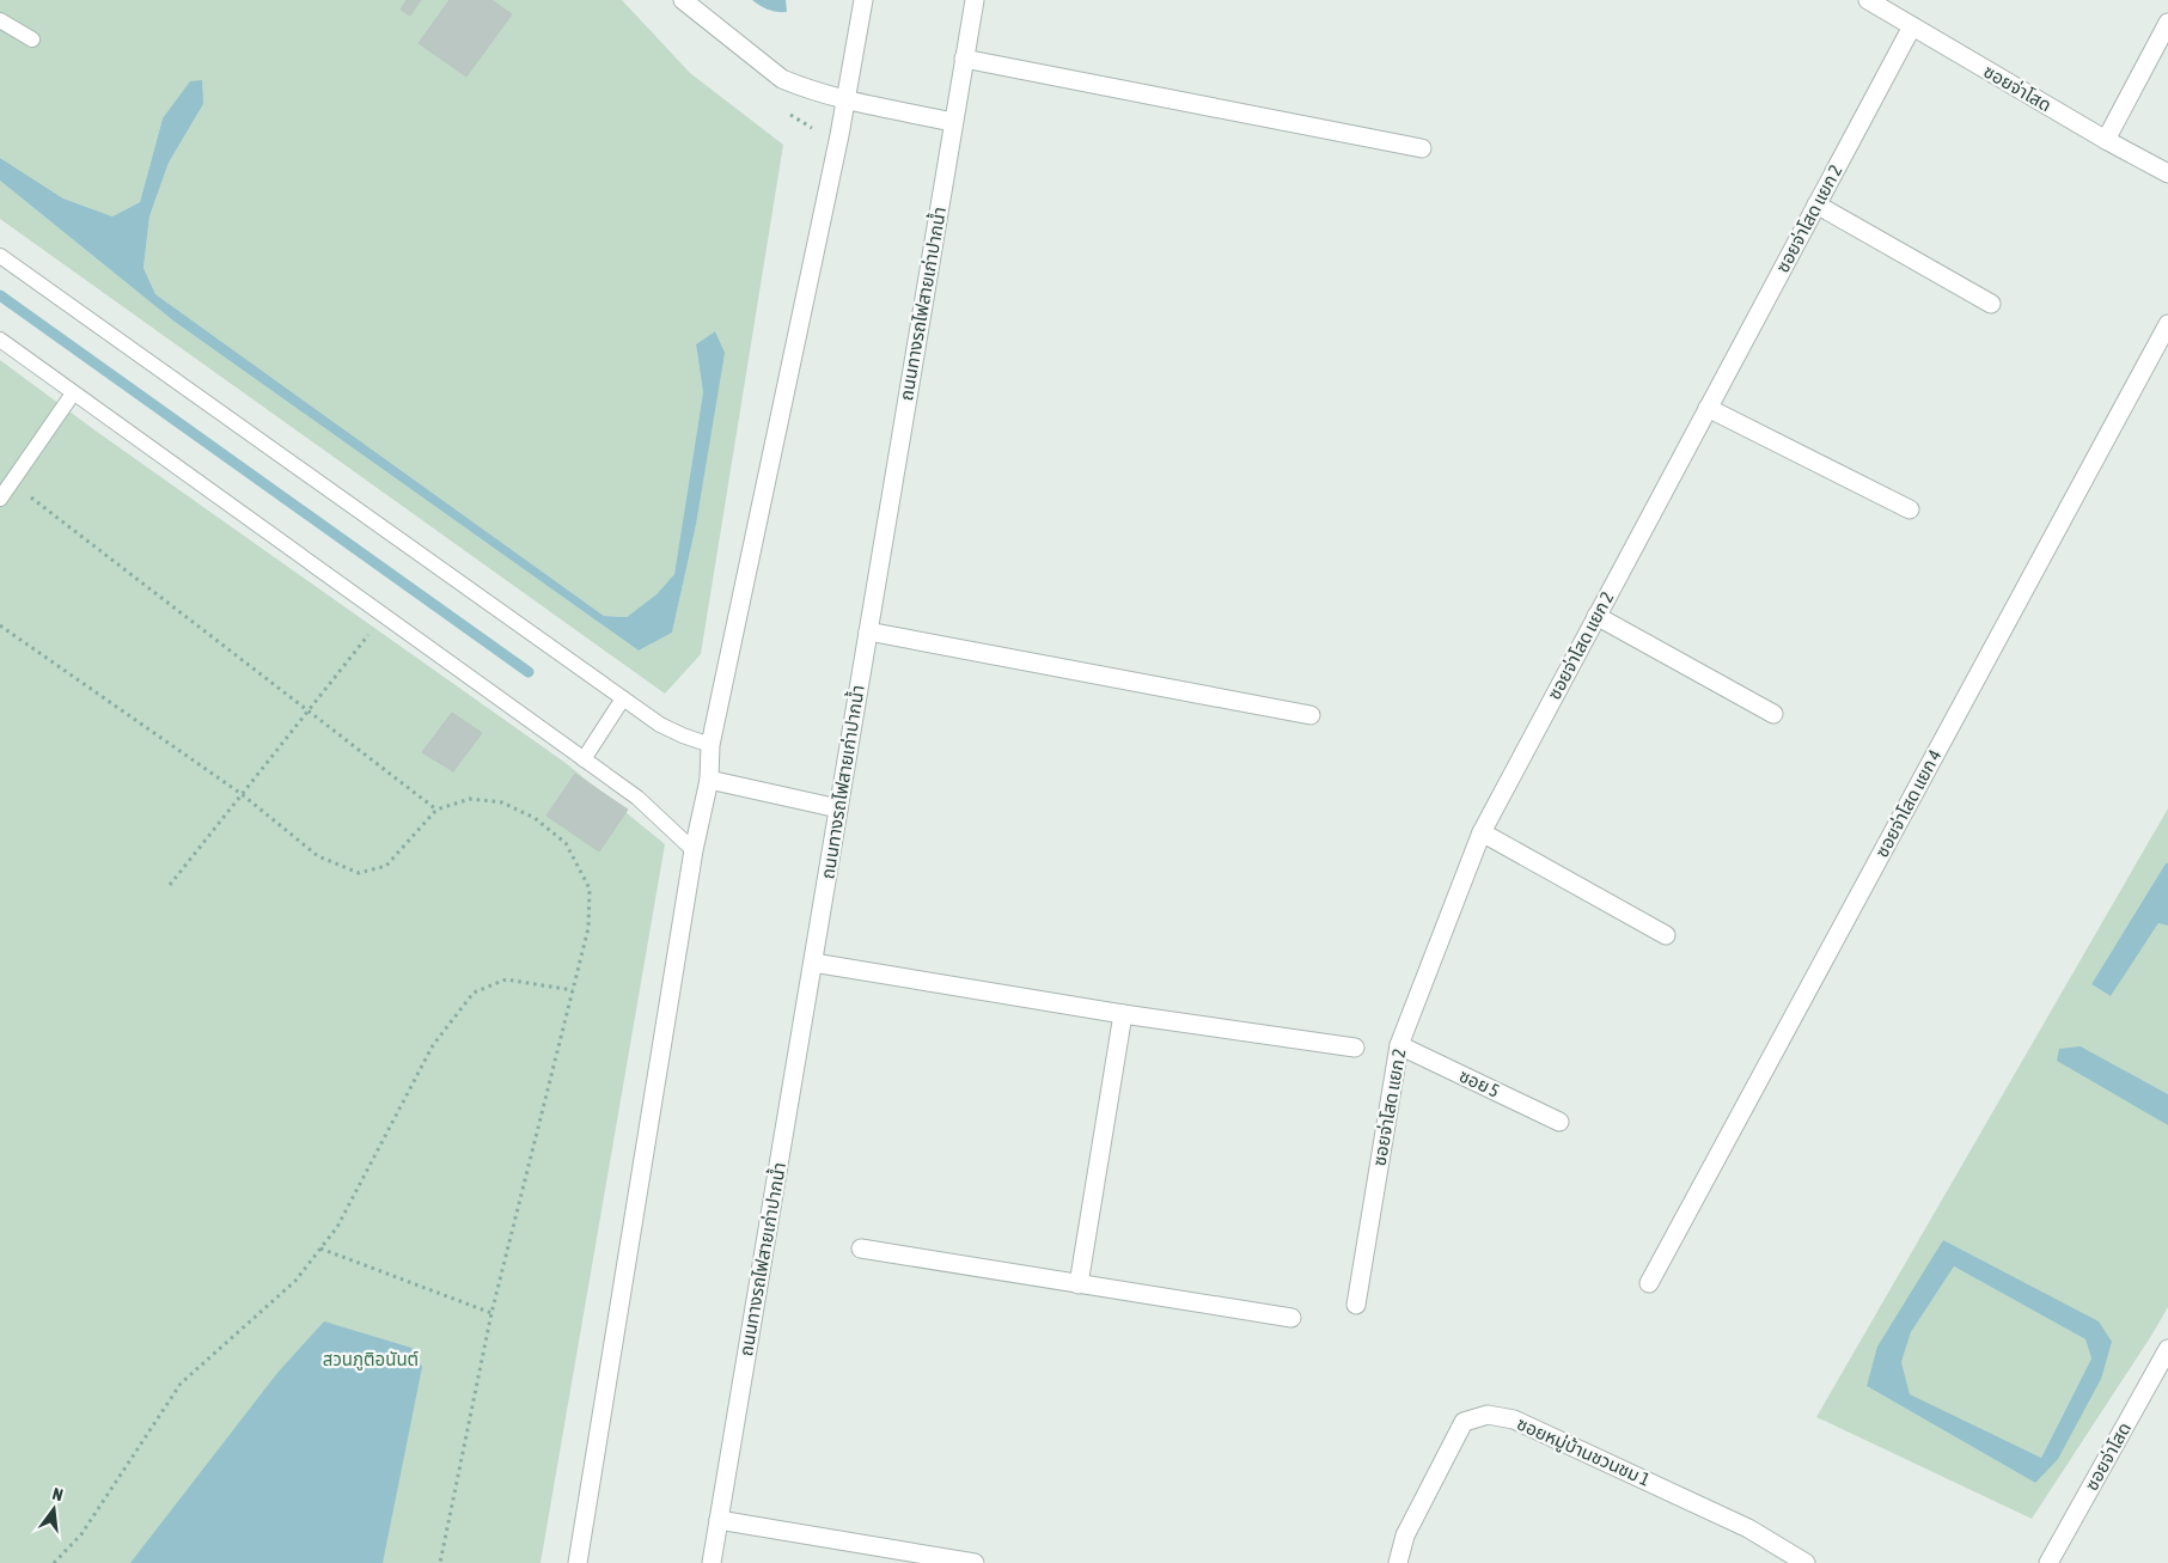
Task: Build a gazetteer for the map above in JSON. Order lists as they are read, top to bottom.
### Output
{
  "streets": {
    "street": [
      "ซอยจ่าโสด",
      "ซอยจ่าโสด แยก 2",
      "ถนนทางรถไฟสายเก่าปากน้ำ",
      "ซอยจ่าโสด แยก 4",
      "ซอย 5",
      "ซอยหมู่บ้านชวนชม 1"
    ]
  },
  "crossings": [
    ["ซอยจ่าโสด", "ซอยจ่าโสด แยก 2"],
    ["ซอยจ่าโสด แยก 2", "ซอย 5"]
  ],
  "parks": ["สวนภูติอนันต์"],
  "north": "top"
}
